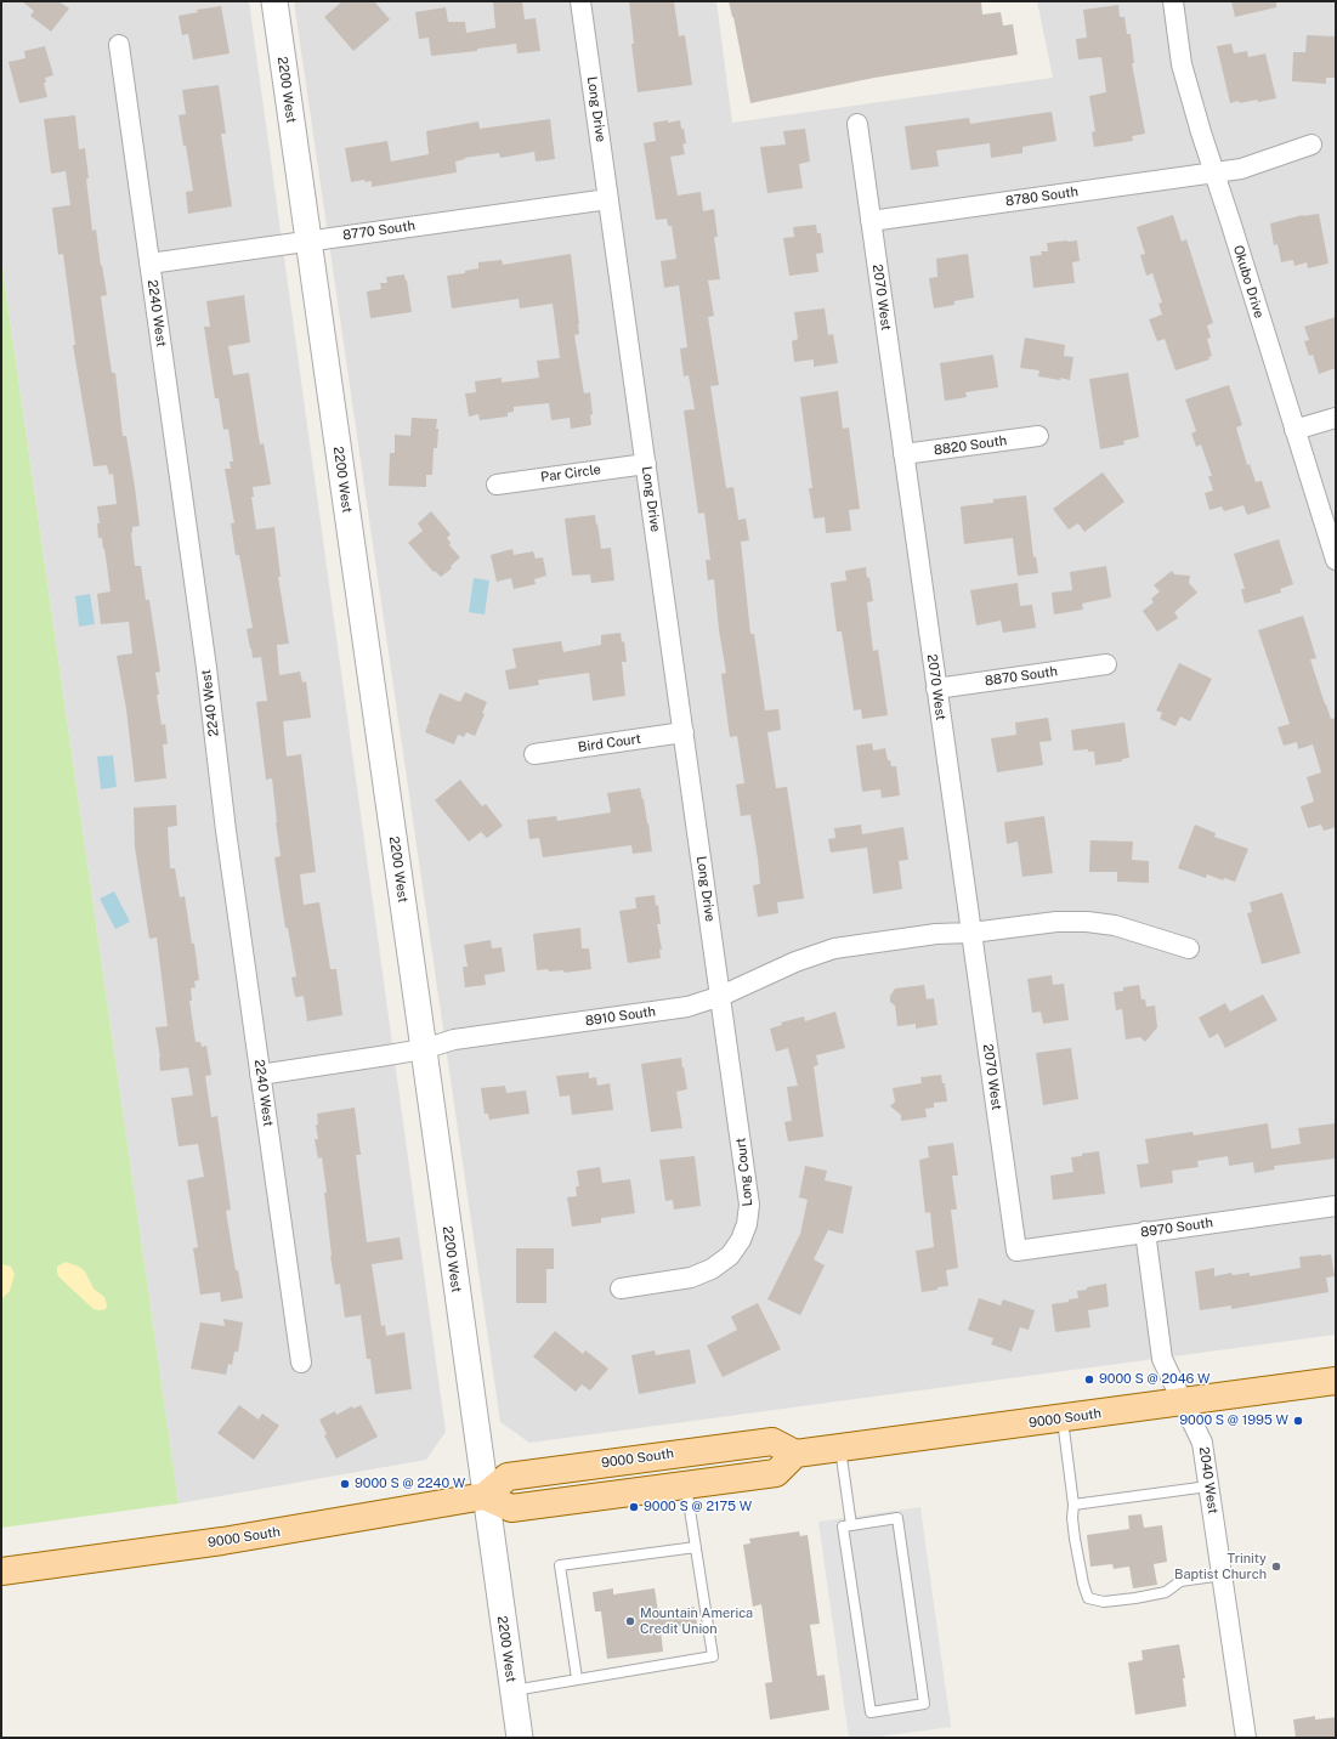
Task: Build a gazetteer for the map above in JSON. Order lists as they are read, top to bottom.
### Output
{
  "streets": {
    "main road": ["9000 South"],
    "street": [
      "2200 West",
      "Long Drive",
      "8780 South",
      "8770 South",
      "Okubo Drive",
      "2070 West",
      "2240 West",
      "8820 South",
      "Par Circle",
      "8870 South",
      "Bird Court",
      "8910 South",
      "Long Court",
      "8970 South",
      "2040 West"
    ]
  },
  "crossings": [
    ["2200 West", "8770 South"],
    ["2200 West", "8910 South"],
    ["2200 West", "9000 South"],
    ["Long Drive", "8770 South"],
    ["Long Drive", "Par Circle"],
    ["Long Drive", "Bird Court"],
    ["Long Drive", "8910 South"],
    ["Long Drive", "Long Court"],
    ["8780 South", "Okubo Drive"],
    ["8780 South", "2070 West"],
    ["8770 South", "2240 West"],
    ["2070 West", "8820 South"],
    ["2070 West", "8870 South"],
    ["2070 West", "8910 South"],
    ["2070 West", "8970 South"],
    ["2240 West", "8910 South"],
    ["8910 South", "Long Court"],
    ["8970 South", "2040 West"],
    ["9000 South", "2040 West"]
  ],
  "places": [
    "9000 S @ 2046 W",
    "9000 S @ 1995 W",
    "9000 S @ 2240 W",
    "9000 S @ 2175 W",
    "Trinity Baptist Church",
    "Mountain America Credit Union"
  ]
}
